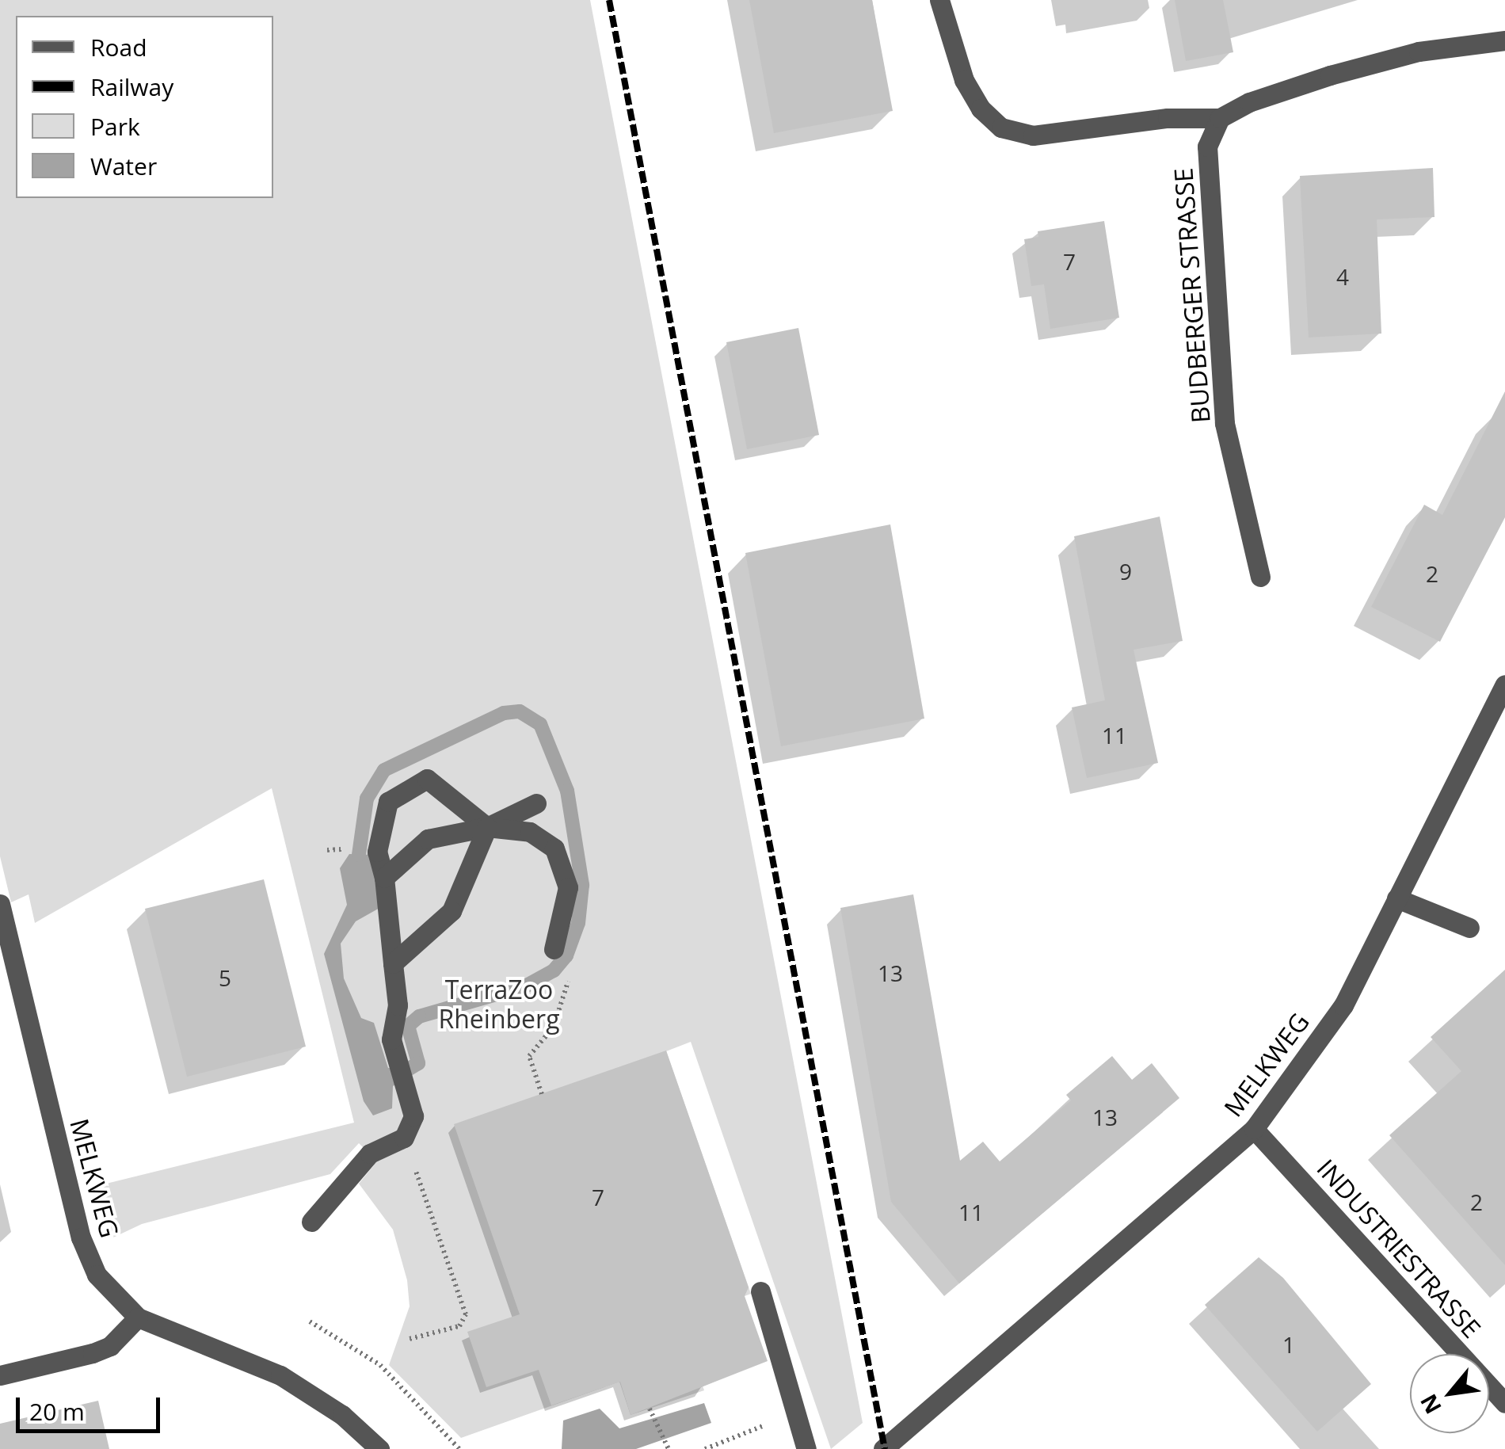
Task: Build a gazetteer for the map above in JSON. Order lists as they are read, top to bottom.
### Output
{
  "streets": {
    "street": ["BUDBERGER STRASSE", "MELKWEG", "INDUSTRIESTRASSE"]
  },
  "crossings": [
    ["MELKWEG", "INDUSTRIESTRASSE"]
  ],
  "parks": ["TerraZoo Rheinberg"],
  "house_numbers": [
    "7",
    "4",
    "9",
    "2",
    "11",
    "13",
    "5",
    "13",
    "7",
    "2",
    "11",
    "1"
  ],
  "legend": [
    "Road",
    "Railway",
    "Park",
    "Water"
  ],
  "scale_bar": "20 m",
  "north": "bottom left"
}
